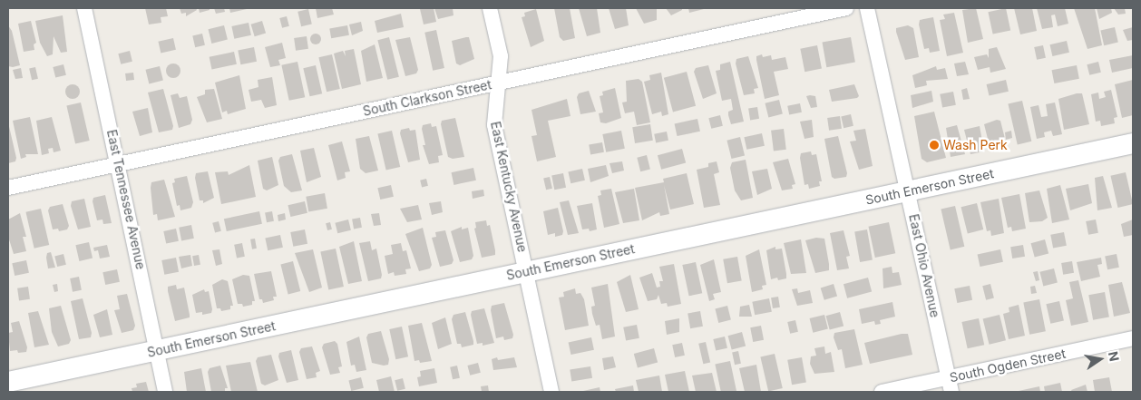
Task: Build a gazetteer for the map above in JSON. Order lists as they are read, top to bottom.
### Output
{
  "streets": {
    "street": [
      "South Clarkson Street",
      "East Kentucky Avenue",
      "South Emerson Street",
      "East Tennessee Avenue",
      "East Ohio Avenue",
      "South Ogden Street"
    ]
  },
  "crossings": [
    ["South Clarkson Street", "East Kentucky Avenue"],
    ["South Clarkson Street", "East Tennessee Avenue"],
    ["East Kentucky Avenue", "South Emerson Street"],
    ["South Emerson Street", "East Tennessee Avenue"],
    ["South Emerson Street", "East Ohio Avenue"],
    ["East Ohio Avenue", "South Ogden Street"]
  ],
  "places": ["Wash Perk"],
  "north": "right"
}
